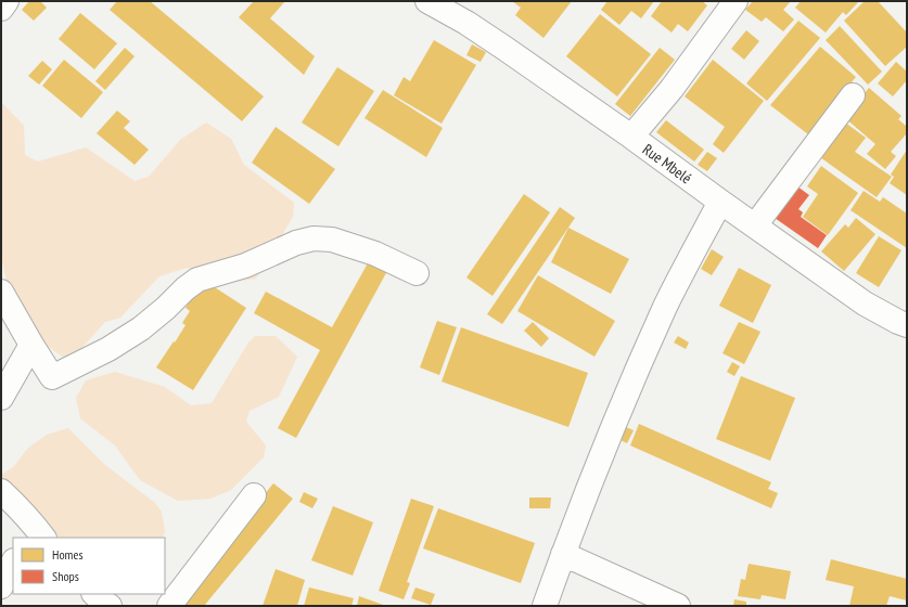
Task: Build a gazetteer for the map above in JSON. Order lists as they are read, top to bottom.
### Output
{
  "streets": {
    "street": ["Rue Mbelé"]
  },
  "legend": ["Homes", "Shops"]
}
